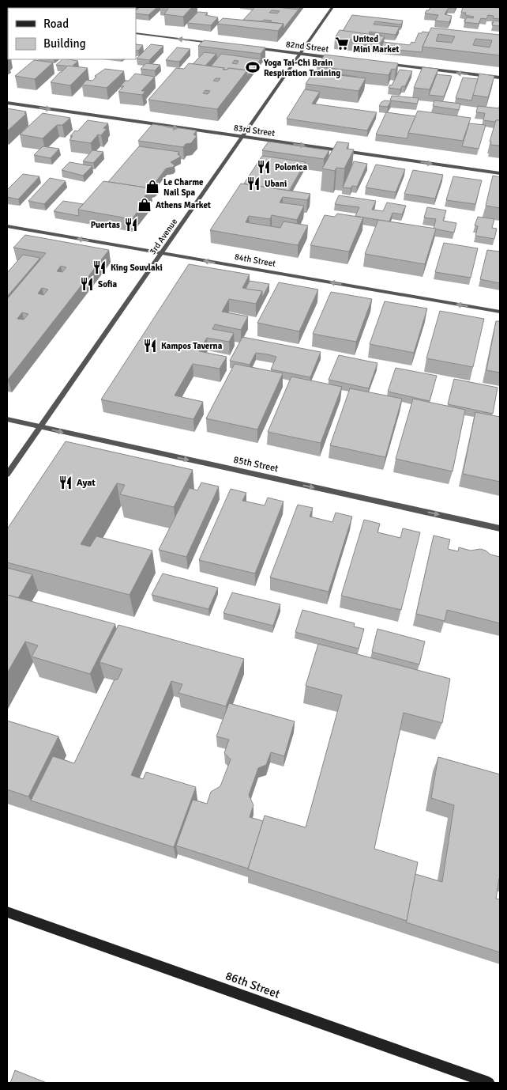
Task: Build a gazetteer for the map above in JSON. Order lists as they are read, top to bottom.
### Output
{
  "streets": {
    "main road": ["86th Street"],
    "street": [
      "82nd Street",
      "83rd Street",
      "3rd Avenue",
      "84th Street",
      "85th Street"
    ]
  },
  "crossings": [
    ["82nd Street", "3rd Avenue"],
    ["83rd Street", "3rd Avenue"],
    ["3rd Avenue", "84th Street"],
    ["3rd Avenue", "85th Street"]
  ],
  "one_way": ["83rd Street", "84th Street", "85th Street"],
  "places": {
    "supermarket": ["United Mini Market"],
    "sports": ["Yoga Tai-Chi Brain Respiration Training"],
    "restaurant": [
      "Polonica",
      "Ubani",
      "Puertas",
      "King Souvlaki",
      "Sofia",
      "Kampos Taverna",
      "Ayat"
    ],
    "shop": ["Le Charme Nail Spa", "Athens Market"]
  },
  "legend": ["Road", "Building"]
}
